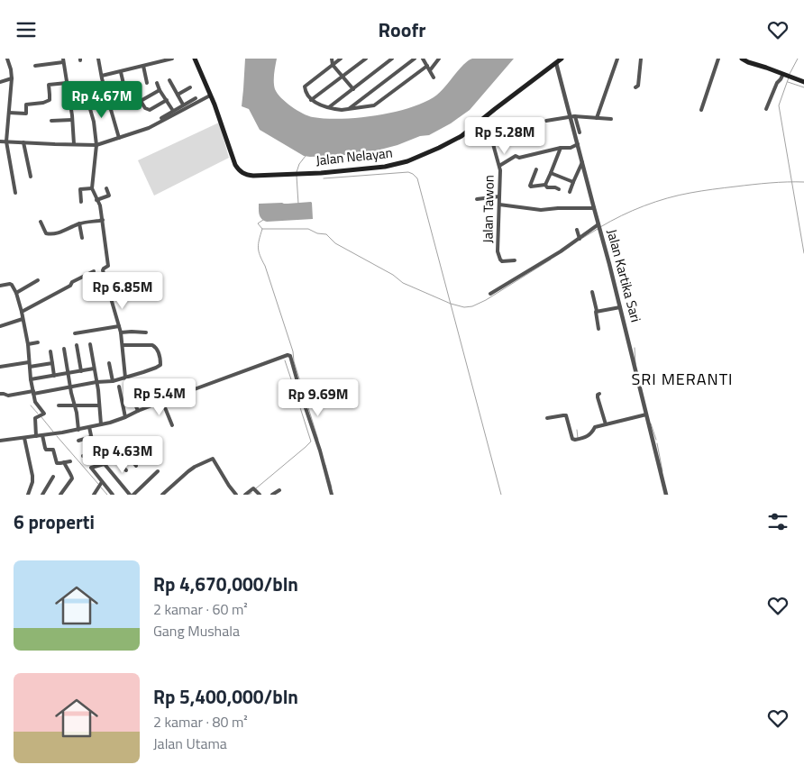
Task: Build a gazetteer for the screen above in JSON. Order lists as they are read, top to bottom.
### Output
{
  "streets": {
    "main road": ["Jalan Nelayan"],
    "street": ["Jalan Tawon", "Jalan Kartika Sari"]
  },
  "crossings": [
    ["Jalan Nelayan", "Jalan Tawon"],
    ["Jalan Nelayan", "Jalan Kartika Sari"]
  ],
  "districts": ["SRI MERANTI"],
  "page": {
    "header": "Roofr",
    "price": [
      "Rp 4.67M",
      "Rp 5.28M",
      "Rp 6.85M",
      "Rp 5.4M",
      "Rp 9.69M",
      "Rp 4.63M"
    ],
    "heading": "6 properti",
    "list": [
      {
        "name": "Rp 4,670,000/bln",
        "note": "2 kamar · 60 m² · Gang Mushala"
      },
      {
        "name": "Rp 5,400,000/bln",
        "note": "2 kamar · 80 m² · Jalan Utama"
      }
    ]
  }
}
